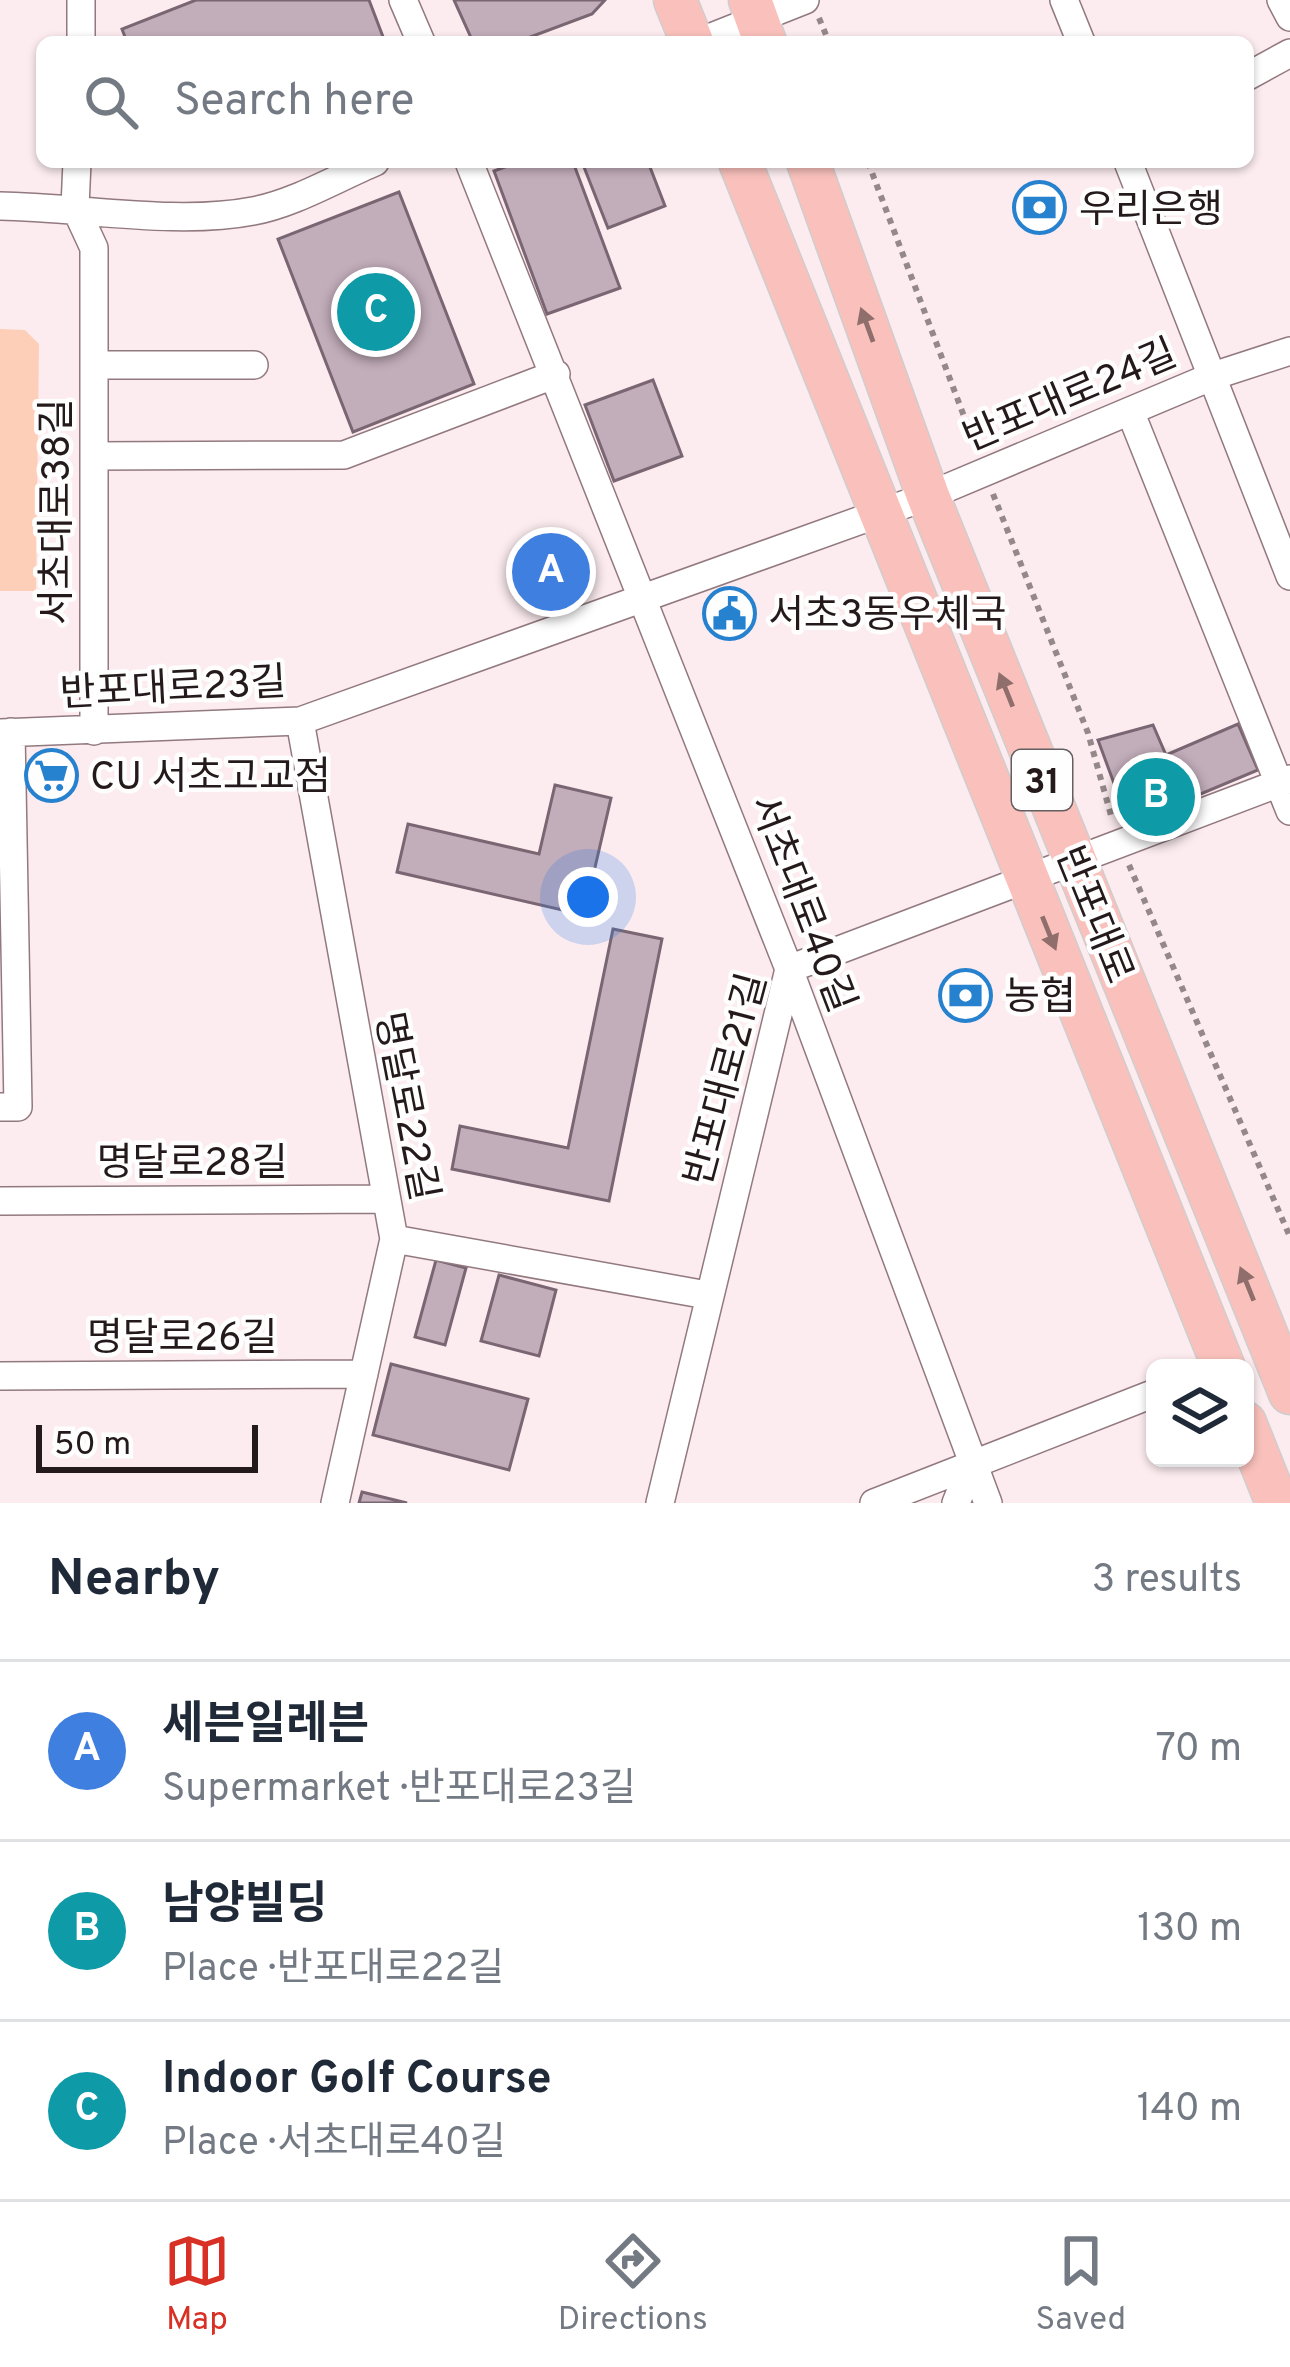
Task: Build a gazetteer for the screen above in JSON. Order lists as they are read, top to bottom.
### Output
{
  "streets": {
    "main road": ["31", "반포대로"],
    "street": [
      "반포대로24길",
      "서초대로38길",
      "반포대로23길",
      "서초대로40길",
      "반포대로21길",
      "명달로22길",
      "명달로28길",
      "명달로26길"
    ]
  },
  "crossings": [
    ["반포대로24길", "반포대로23길"],
    ["반포대로24길", "반포대로"],
    ["서초대로38길", "반포대로23길"],
    ["반포대로23길", "서초대로40길"],
    ["반포대로23길", "반포대로"],
    ["반포대로23길", "명달로22길"],
    ["서초대로40길", "반포대로21길"],
    ["반포대로", "반포대로21길"],
    ["명달로22길", "명달로28길"],
    ["명달로22길", "명달로26길"]
  ],
  "places": {
    "bank": ["우리은행", "농협"],
    "public building": ["서초3동우체국"],
    "supermarket": ["CU 서초고교점"]
  },
  "scale_bar": "50 m",
  "page": {
    "search": "Search here",
    "pins": ["C", "A", "B"],
    "scale": "50 m",
    "heading": ["Nearby", "3 results"],
    "list": [
      {
        "mark": "A",
        "name": "세븐일레븐",
        "note": "Supermarket · 반포대로23길",
        "value": "70 m"
      },
      {
        "mark": "B",
        "name": "남양빌딩",
        "note": "Place · 반포대로22길",
        "value": "130 m"
      },
      {
        "mark": "C",
        "name": "Indoor Golf Course",
        "note": "Place · 서초대로40길",
        "value": "140 m"
      }
    ],
    "nav": ["Map", "Directions", "Saved"]
  }
}
